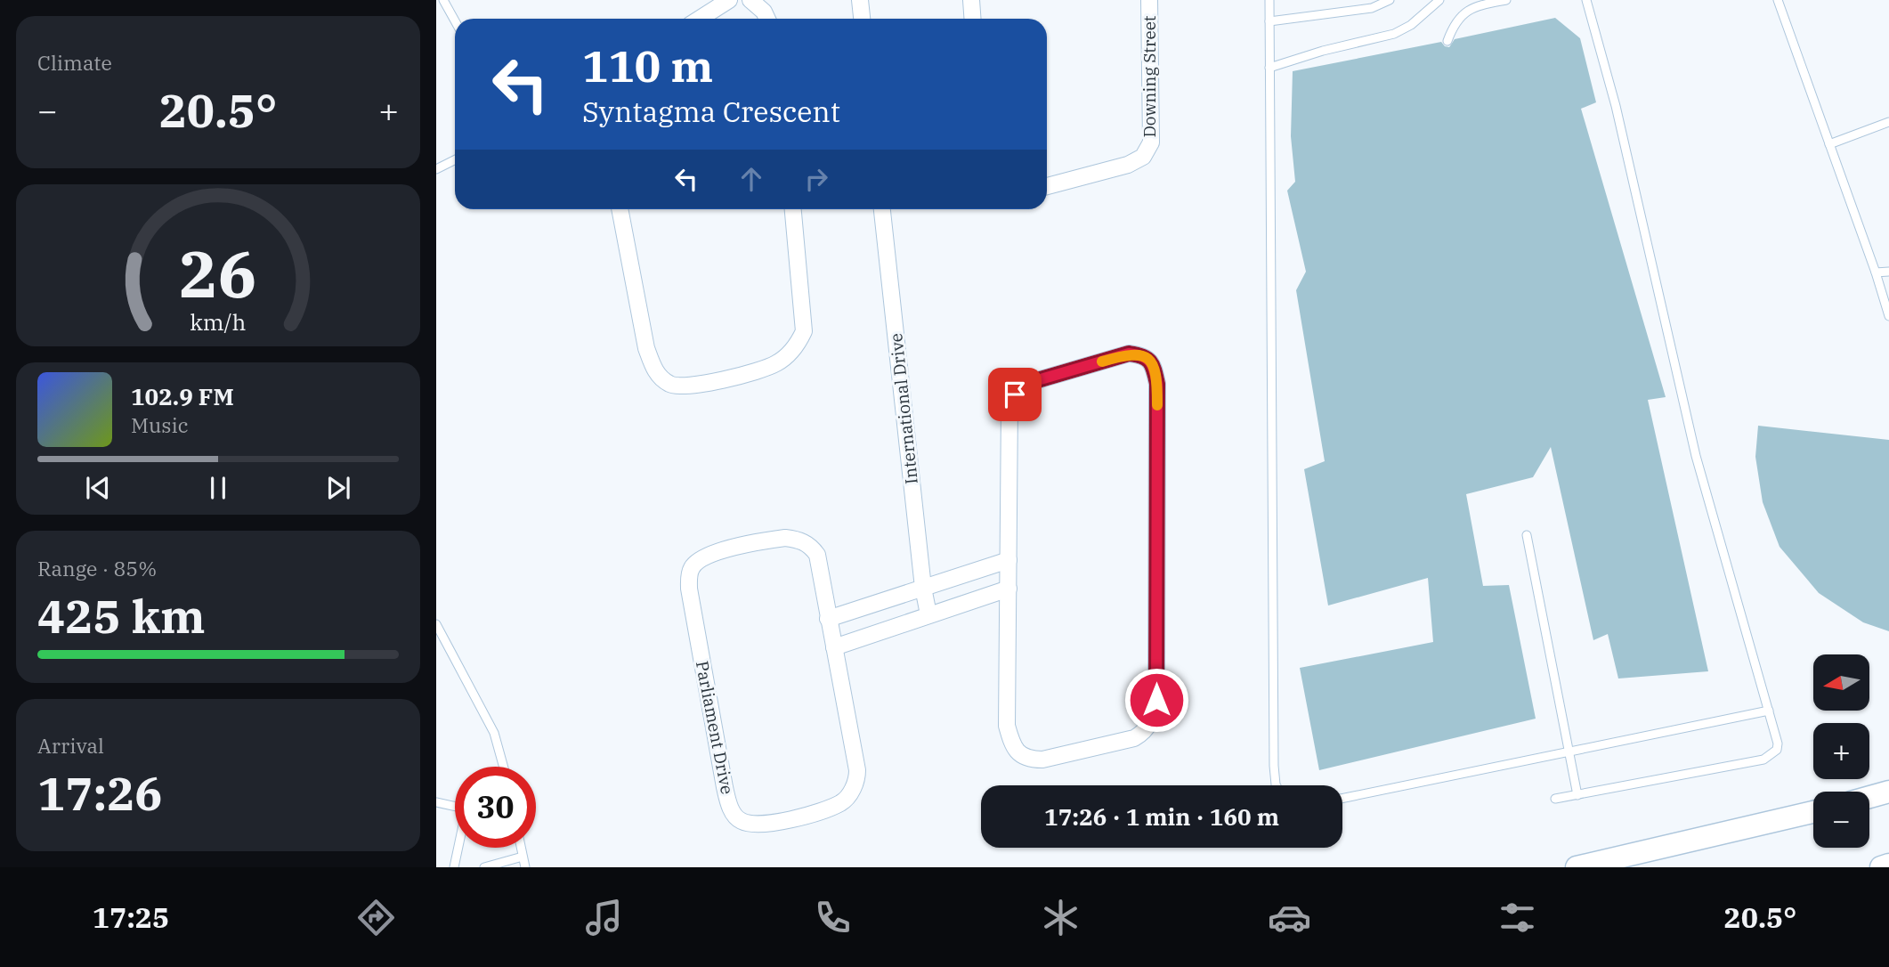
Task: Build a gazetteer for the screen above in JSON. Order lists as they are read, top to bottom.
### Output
{
  "streets": {
    "street": ["Downing Street", "International Drive", "Parliament Drive"]
  },
  "north": "left",
  "page": {
    "tile": [
      "Climate",
      ["Range · 85%", "425 km"],
      ["Arrival", "17:26"]
    ],
    "turn": ["110 m", "Syntagma Crescent"],
    "heat": ["−", "20.5°", "+"],
    "song": ["102.9 FM", "Music"],
    "map_buttons": ["+", "−"],
    "limit": "30",
    "trip": "17:26 · 1 min · 160 m",
    "tabs": ["17:25", "20.5°"],
    "gauge": ["26", "km/h"]
  }
}
